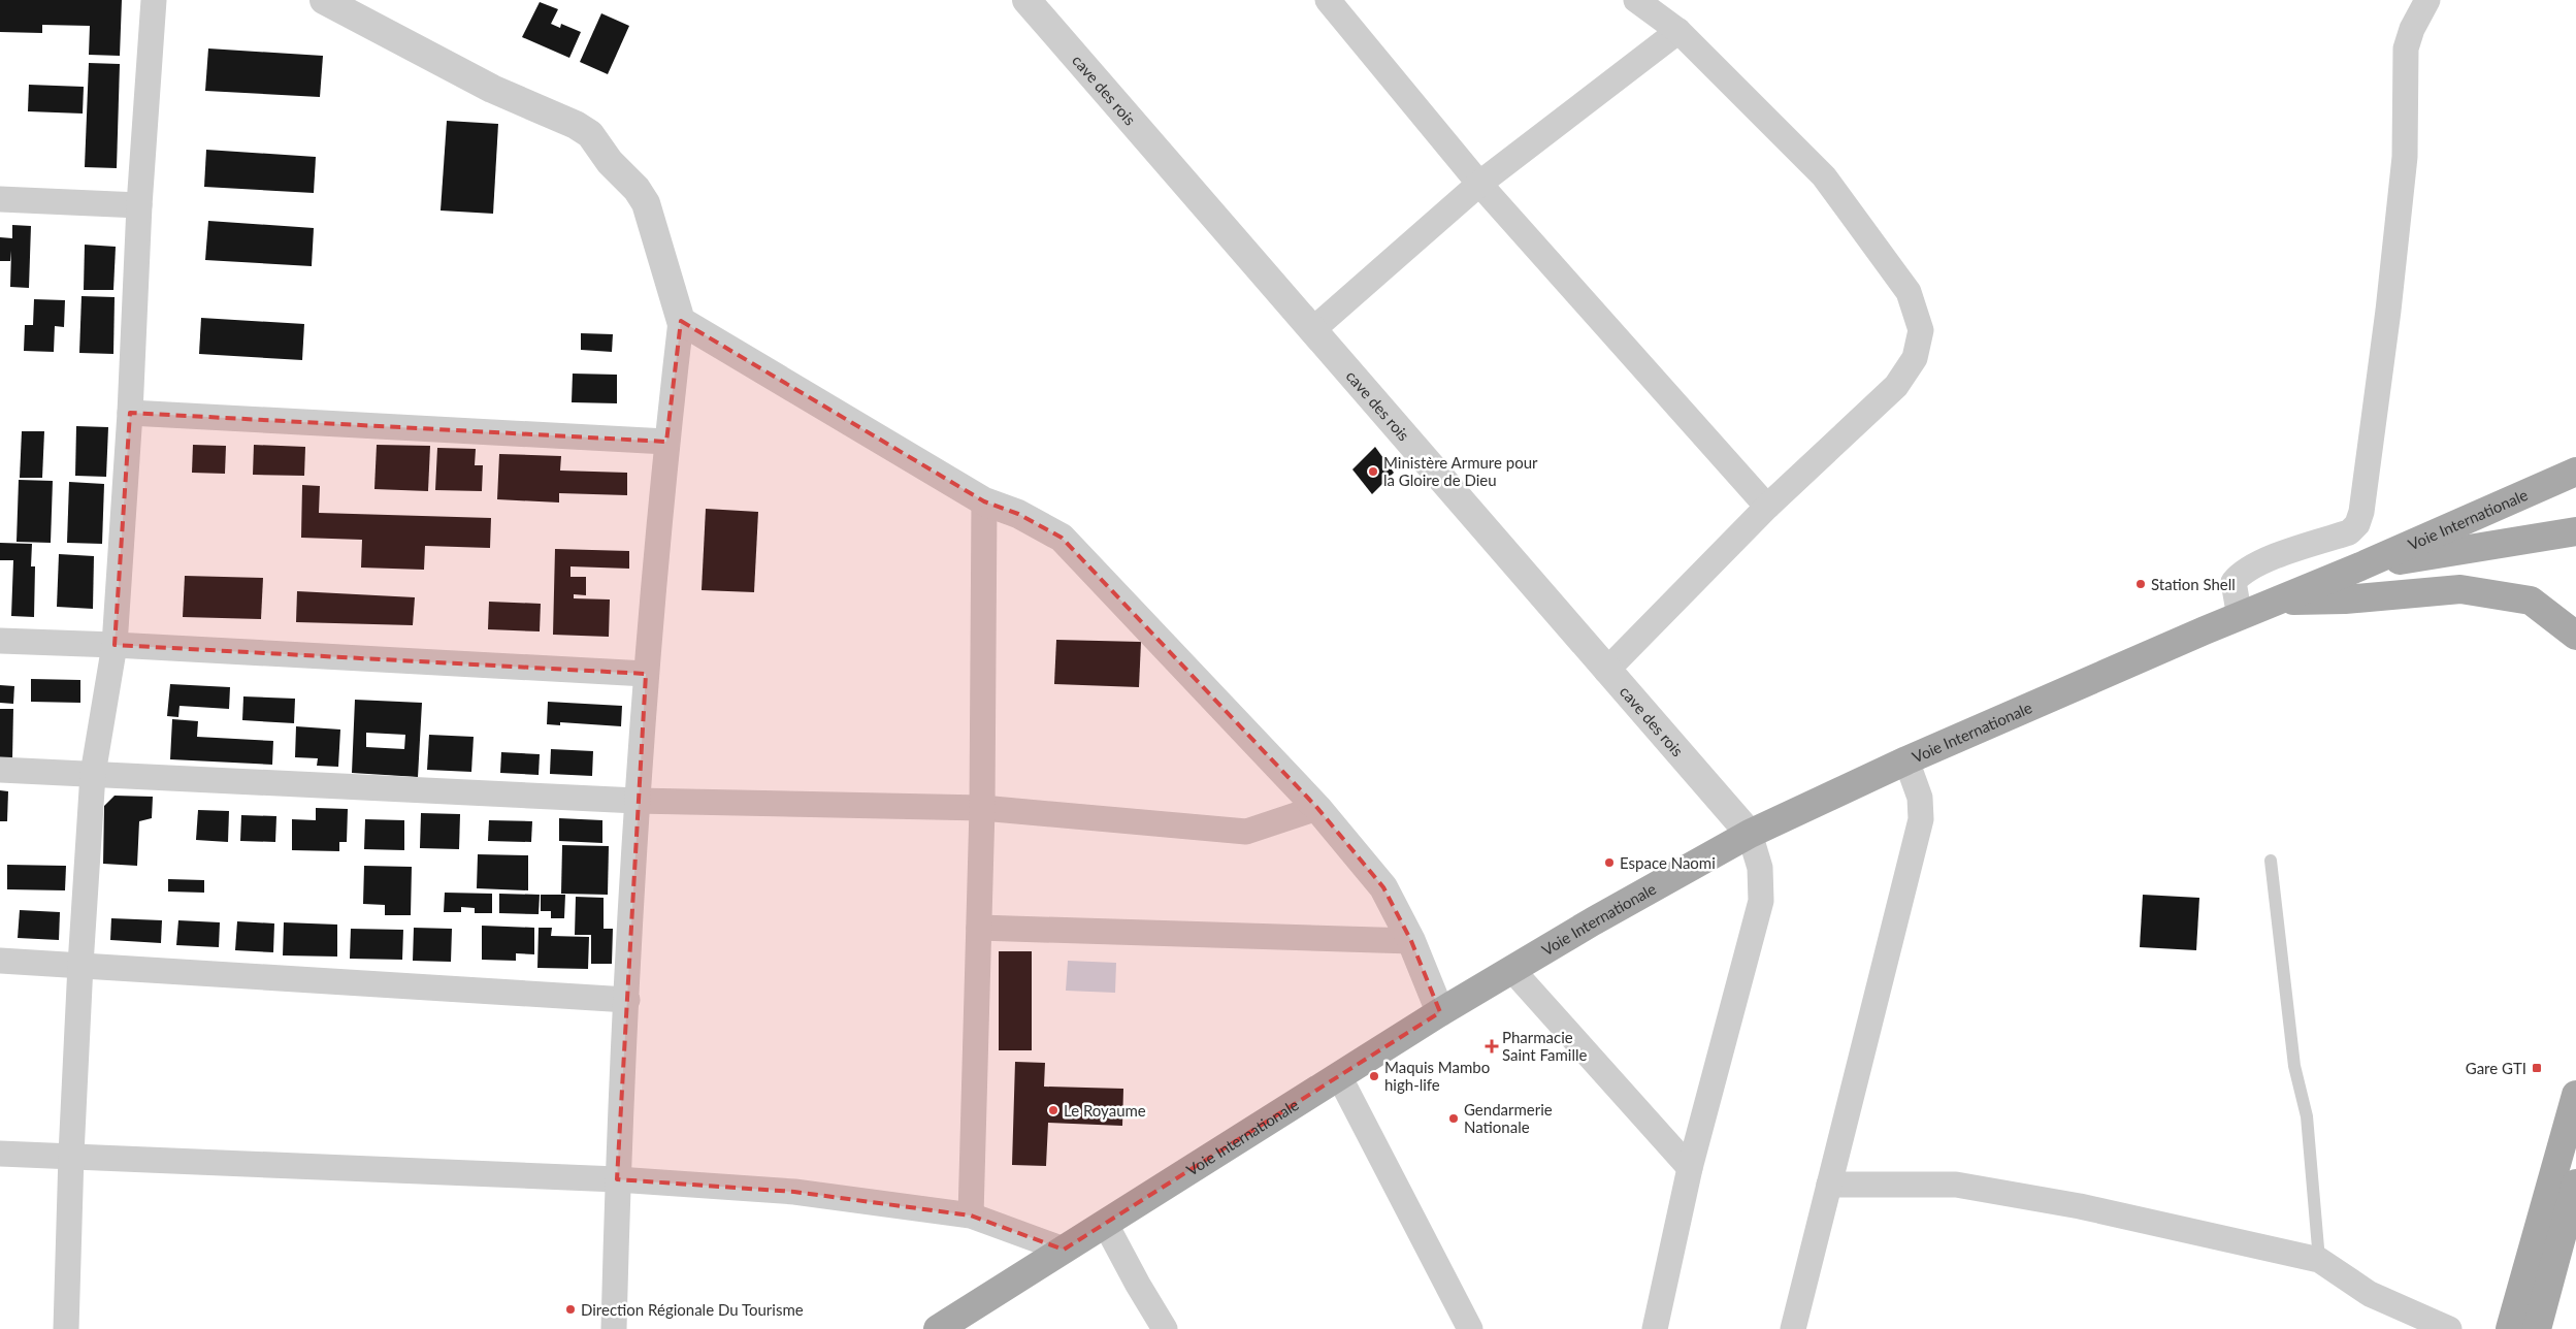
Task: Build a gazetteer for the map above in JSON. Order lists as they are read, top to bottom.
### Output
{
  "streets": {
    "main road": ["Voie Internationale"],
    "street": ["cave des rois"]
  },
  "crossings": [
    ["cave des rois", "Voie Internationale"]
  ],
  "places": {
    "other": [
      "Ministère Armure pour la Gloire de Dieu",
      "Station Shell",
      "Espace Naomi",
      "Maquis Mambo high-life",
      "Le Royaume",
      "Gendarmerie Nationale",
      "Direction Régionale Du Tourisme"
    ],
    "health": ["Pharmacie Saint Famille"],
    "transit": ["Gare GTI"]
  }
}
